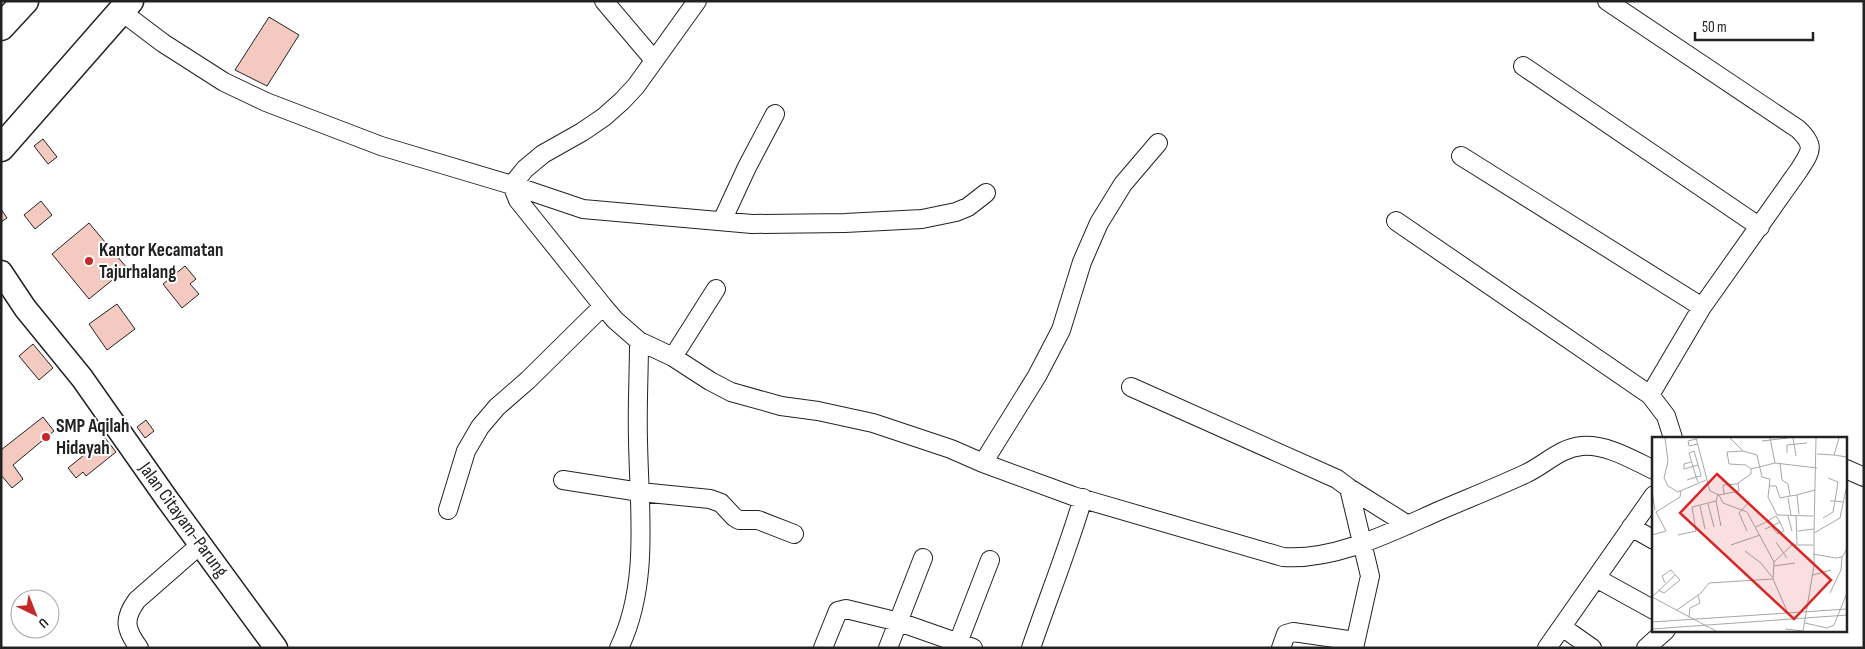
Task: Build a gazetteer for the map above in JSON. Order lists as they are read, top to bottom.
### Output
{
  "streets": {
    "main road": ["Jalan Citayam-Parung"]
  },
  "places": ["Kantor Kecamatan Tajurhalang", "SMP Aqilah Hidayah"],
  "scale_bar": "50 m",
  "north": "bottom right"
}
